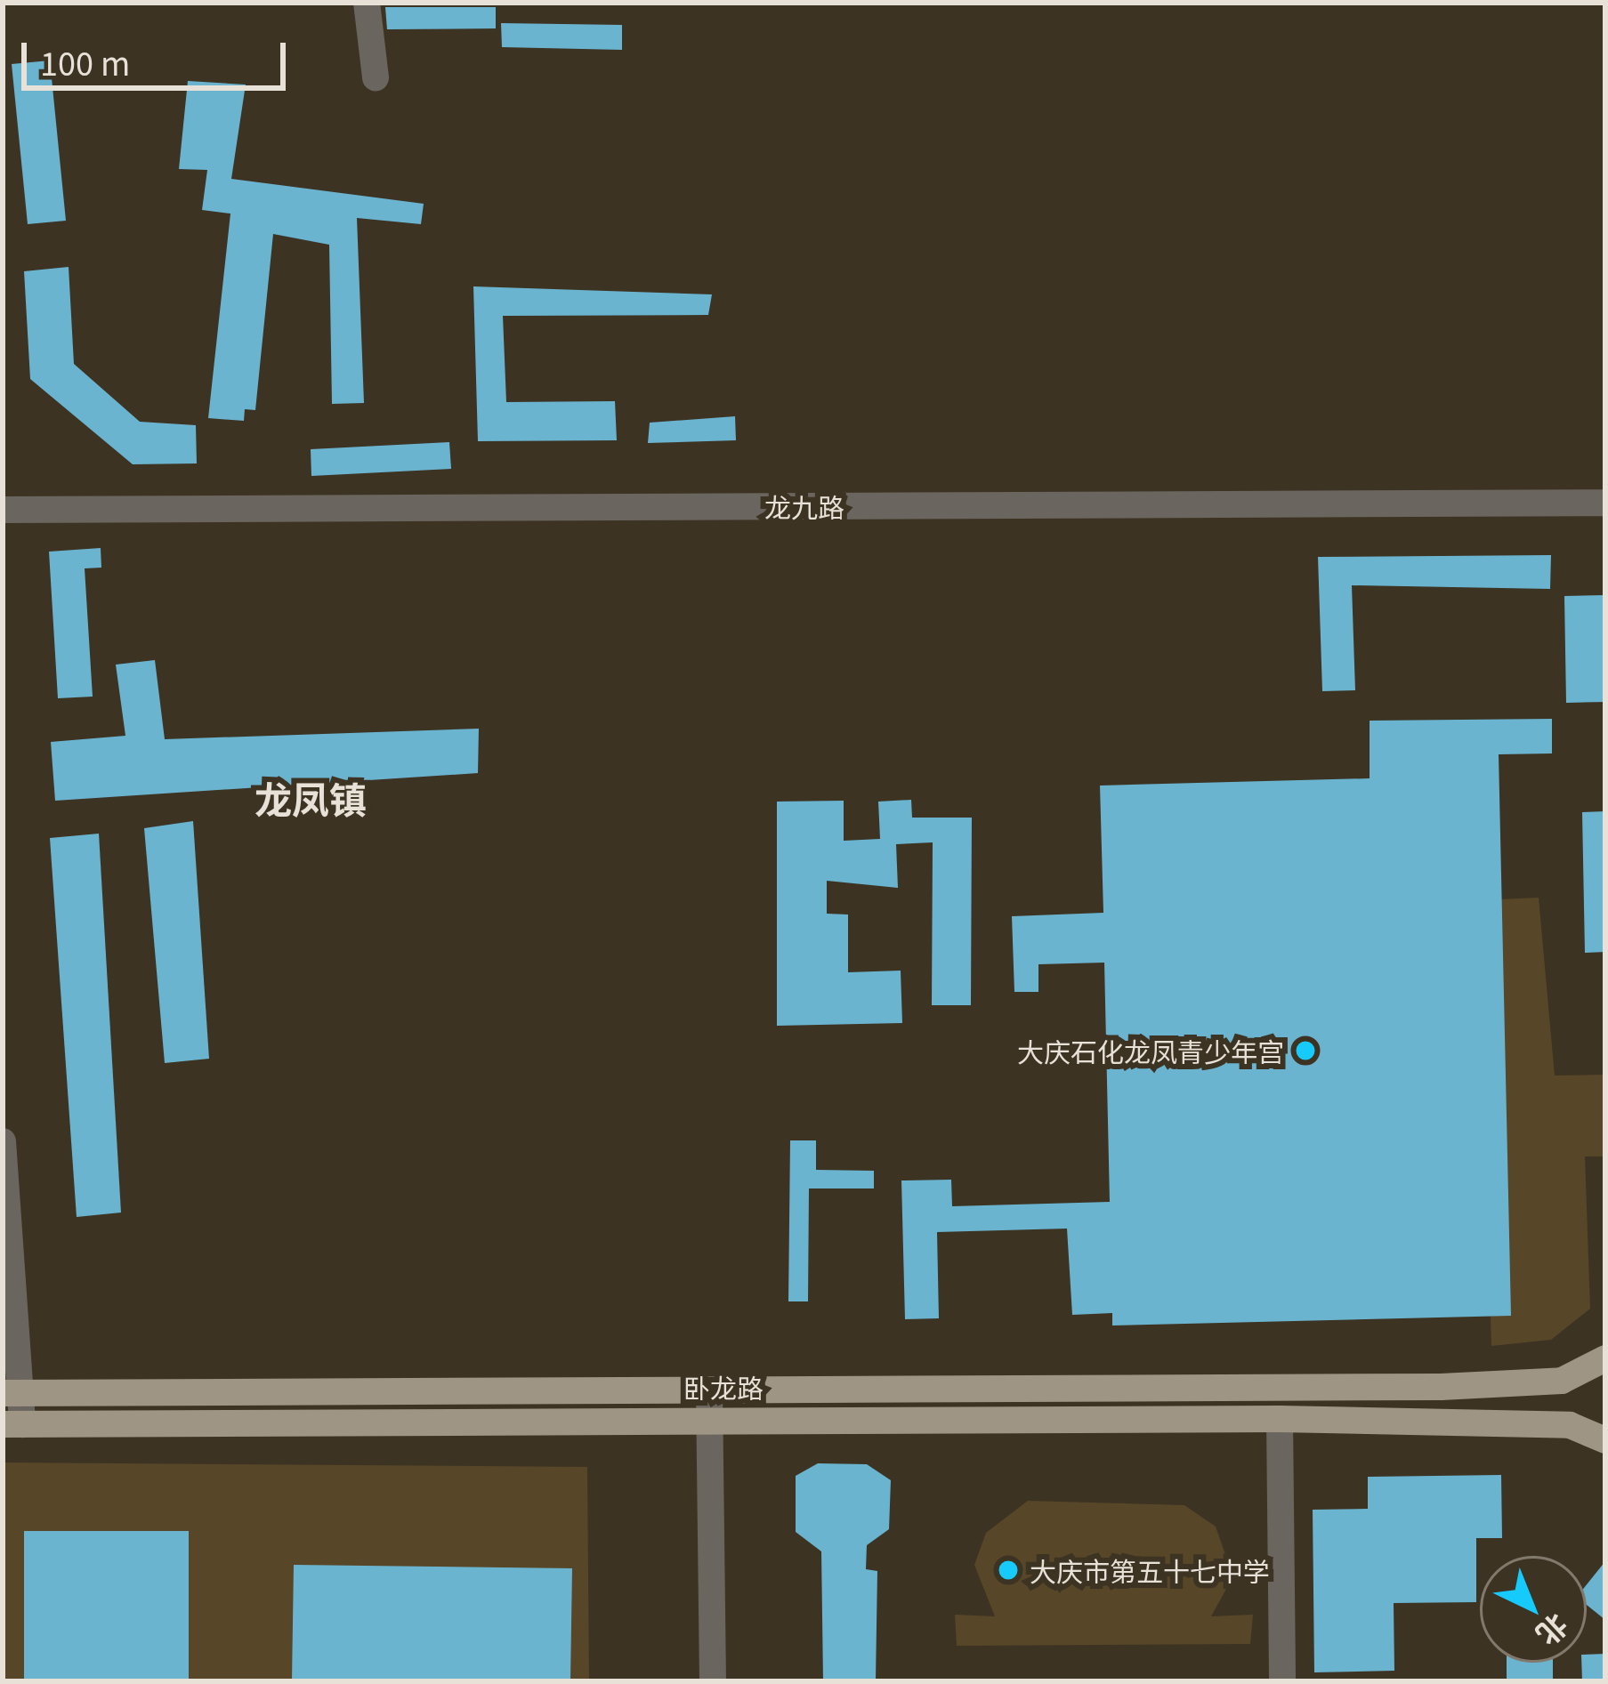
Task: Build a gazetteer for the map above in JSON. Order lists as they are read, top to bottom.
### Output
{
  "streets": {
    "main road": ["卧龙路"],
    "street": ["龙九路"]
  },
  "districts": ["龙凤镇"],
  "places": ["大庆石化龙凤青少年宫", "大庆市第五十七中学"],
  "scale_bar": "100 m",
  "north": "bottom right"
}
